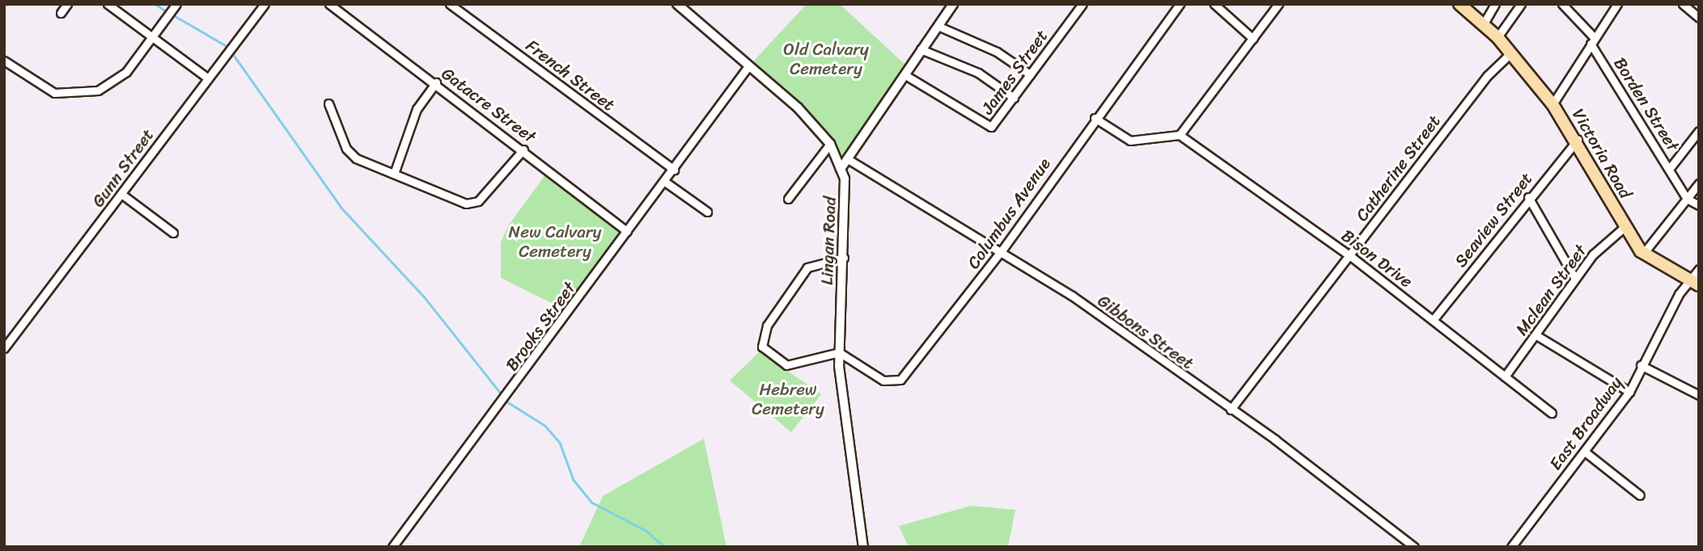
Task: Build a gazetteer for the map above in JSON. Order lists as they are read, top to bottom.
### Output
{
  "streets": {
    "main road": ["Victoria Road"],
    "street": [
      "James Street",
      "French Street",
      "Borden Street",
      "Gatacre Street",
      "Gunn Street",
      "Catherine Street",
      "Columbus Avenue",
      "Seaview Street",
      "Lingan Road",
      "Bison Drive",
      "Mclean Street",
      "Brooks Street",
      "Gibbons Street",
      "East Broadway"
    ]
  },
  "crossings": [
    ["French Street", "Brooks Street"],
    ["Gatacre Street", "Brooks Street"],
    ["Victoria Road", "Catherine Street"],
    ["Victoria Road", "Seaview Street"],
    ["Victoria Road", "Mclean Street"],
    ["Victoria Road", "East Broadway"],
    ["Catherine Street", "Bison Drive"],
    ["Catherine Street", "Gibbons Street"],
    ["Columbus Avenue", "Lingan Road"],
    ["Columbus Avenue", "Gibbons Street"],
    ["Seaview Street", "Bison Drive"],
    ["Lingan Road", "Brooks Street"],
    ["Bison Drive", "Mclean Street"]
  ],
  "parks": ["Old Calvary Cemetery", "New Calvary Cemetery", "Hebrew Cemetery"]
}
